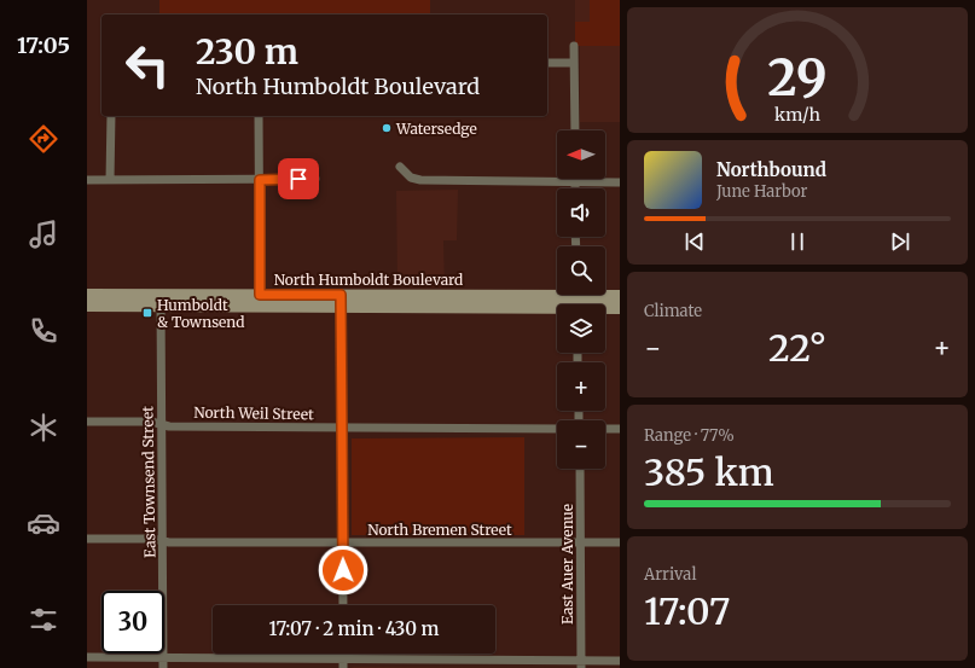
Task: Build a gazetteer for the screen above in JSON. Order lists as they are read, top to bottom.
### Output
{
  "streets": {
    "main road": ["North Humboldt Boulevard"],
    "street": [
      "North Weil Street",
      "East Townsend Street",
      "North Bremen Street",
      "East Auer Avenue"
    ]
  },
  "crossings": [
    ["North Humboldt Boulevard", "East Townsend Street"],
    ["North Weil Street", "East Townsend Street"],
    ["East Townsend Street", "North Bremen Street"],
    ["North Bremen Street", "East Auer Avenue"]
  ],
  "places": {
    "other": ["Watersedge"],
    "transit": ["Humboldt & Townsend"]
  },
  "north": "left",
  "page": {
    "tabs": "17:05",
    "turn": ["230 m", "North Humboldt Boulevard"],
    "map_buttons": ["+", "−"],
    "song": ["Northbound", "June Harbor"],
    "tile": [
      "Climate",
      ["Range · 77%", "385 km"],
      ["Arrival", "17:07"]
    ],
    "heat": ["−", "22°", "+"],
    "limit": "30",
    "trip": "17:07 · 2 min · 430 m",
    "gauge": ["29", "km/h"]
  }
}
